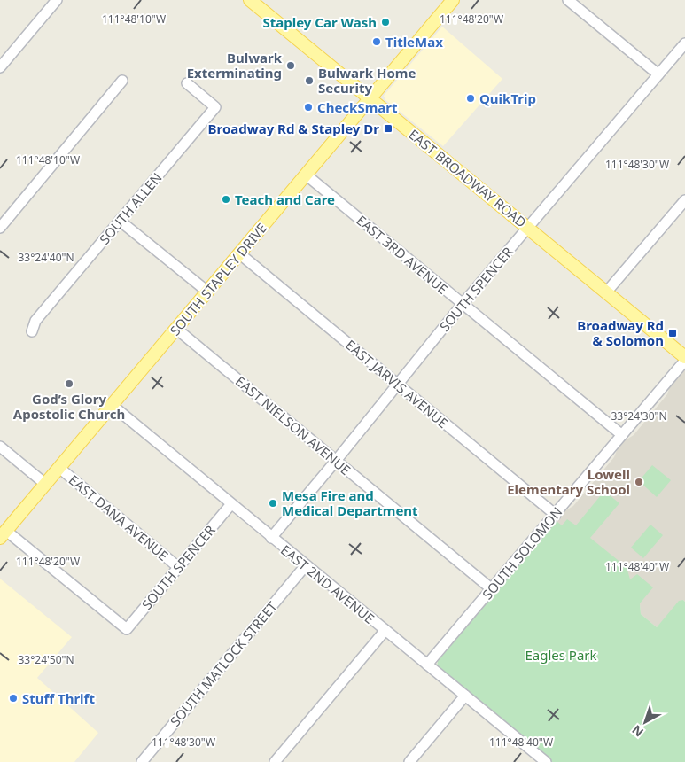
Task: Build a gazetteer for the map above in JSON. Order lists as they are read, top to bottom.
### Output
{
  "streets": {
    "main road": ["EAST BROADWAY ROAD", "SOUTH STAPLEY DRIVE"],
    "street": [
      "SOUTH ALLEN",
      "EAST 3RD AVENUE",
      "SOUTH SPENCER",
      "EAST JARVIS AVENUE",
      "EAST NIELSON AVENUE",
      "EAST DANA AVENUE",
      "SOUTH SOLOMON",
      "EAST 2ND AVENUE",
      "SOUTH MATLOCK STREET"
    ]
  },
  "crossings": [
    ["EAST BROADWAY ROAD", "SOUTH STAPLEY DRIVE"],
    ["EAST BROADWAY ROAD", "SOUTH SPENCER"],
    ["EAST BROADWAY ROAD", "SOUTH SOLOMON"],
    ["EAST 3RD AVENUE", "SOUTH STAPLEY DRIVE"],
    ["EAST 3RD AVENUE", "SOUTH SPENCER"],
    ["EAST 3RD AVENUE", "SOUTH SOLOMON"],
    ["SOUTH STAPLEY DRIVE", "SOUTH SPENCER"],
    ["SOUTH STAPLEY DRIVE", "EAST JARVIS AVENUE"],
    ["SOUTH STAPLEY DRIVE", "EAST NIELSON AVENUE"],
    ["SOUTH STAPLEY DRIVE", "EAST DANA AVENUE"],
    ["SOUTH STAPLEY DRIVE", "EAST 2ND AVENUE"],
    ["SOUTH SPENCER", "EAST JARVIS AVENUE"],
    ["SOUTH SPENCER", "EAST NIELSON AVENUE"],
    ["SOUTH SPENCER", "EAST DANA AVENUE"],
    ["SOUTH SPENCER", "EAST 2ND AVENUE"],
    ["EAST JARVIS AVENUE", "SOUTH SOLOMON"],
    ["EAST NIELSON AVENUE", "SOUTH SOLOMON"],
    ["SOUTH SOLOMON", "EAST 2ND AVENUE"],
    ["EAST 2ND AVENUE", "SOUTH MATLOCK STREET"]
  ],
  "parks": ["Eagles Park"],
  "places": {
    "other": [
      "Stapley Car Wash",
      "TitleMax",
      "Bulwark Exterminating",
      "Bulwark Home Security",
      "QuikTrip",
      "CheckSmart",
      "Teach and Care",
      "God’s Glory Apostolic Church",
      "Lowell Elementary School",
      "Mesa Fire and Medical Department",
      "Stuff Thrift"
    ],
    "transit": ["Broadway Rd & Stapley Dr", "Broadway Rd & Solomon"]
  },
  "north": "bottom left",
  "coordinates": [
    "111°48'10\"W",
    "111°48'20\"W",
    "111°48'30\"W",
    "33°24'40\"N",
    "33°24'30\"N",
    "111°48'40\"W",
    "33°24'50\"N"
  ]
}
